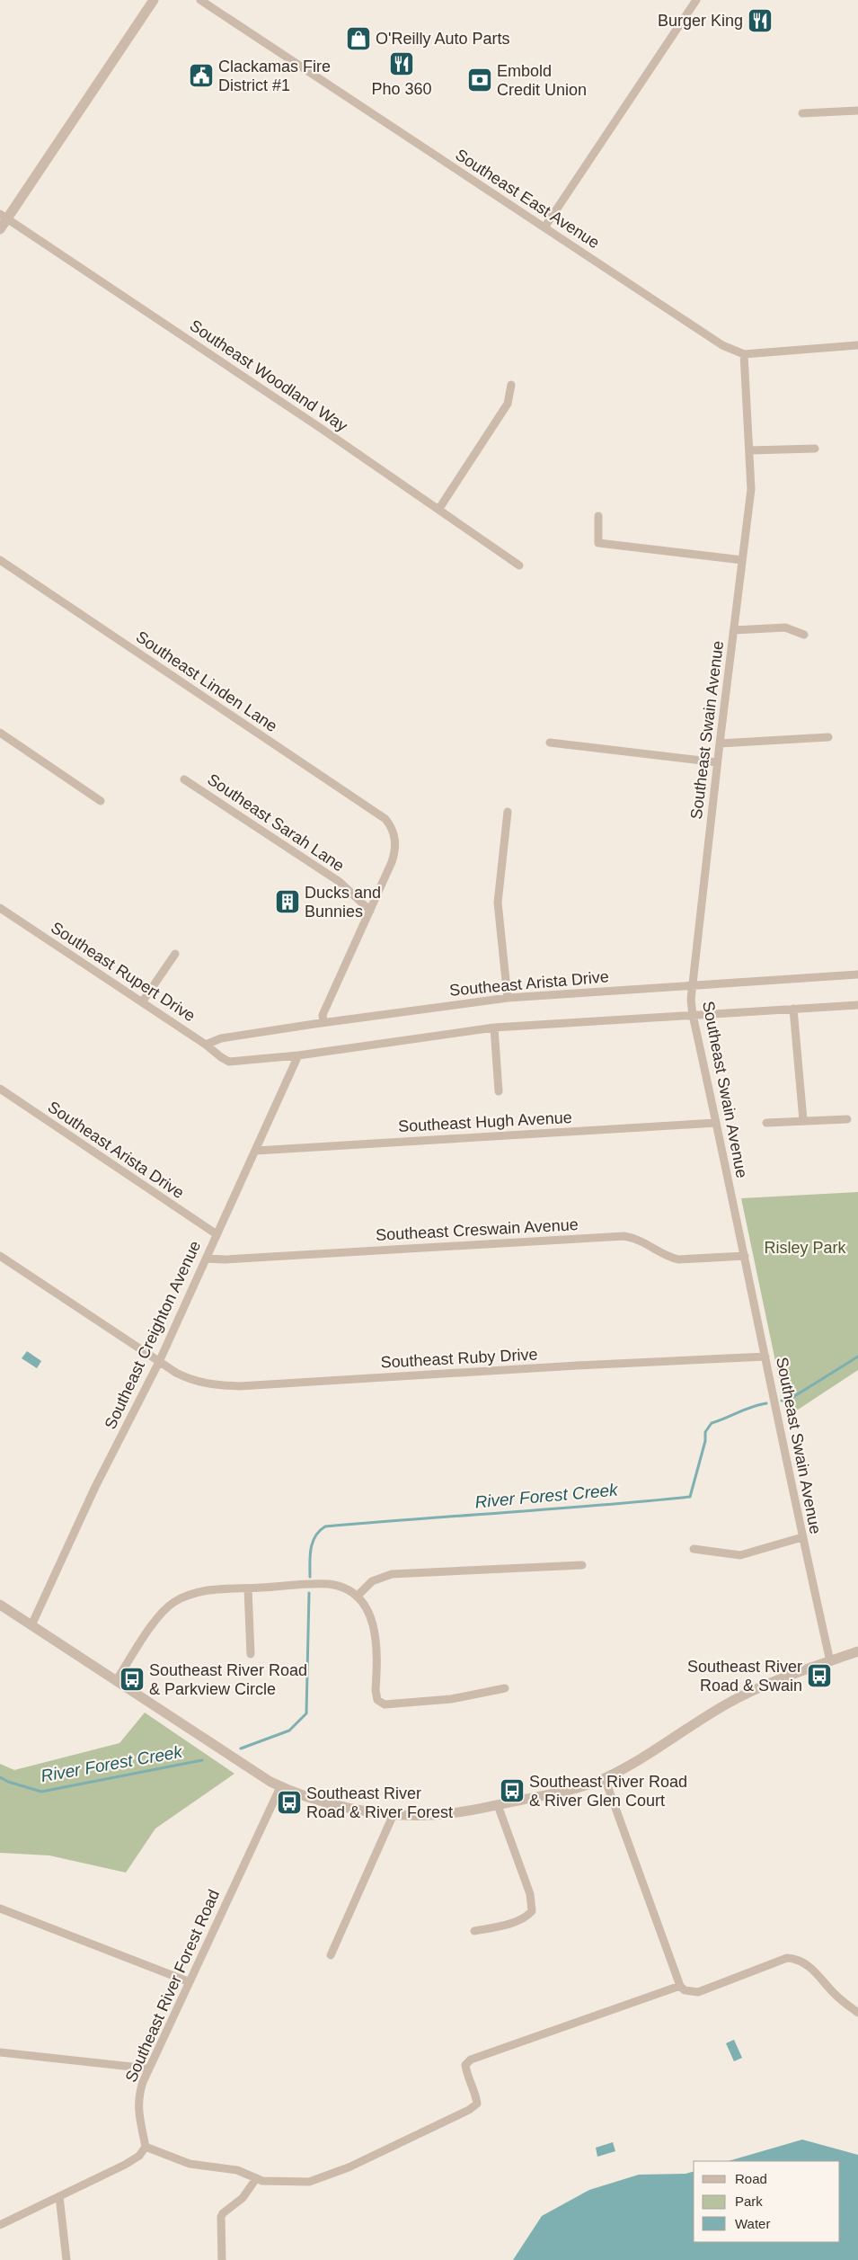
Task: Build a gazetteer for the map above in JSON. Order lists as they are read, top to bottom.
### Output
{
  "streets": {
    "street": [
      "Southeast East Avenue",
      "Southeast Woodland Way",
      "Southeast Linden Lane",
      "Southeast Swain Avenue",
      "Southeast Sarah Lane",
      "Southeast Rupert Drive",
      "Southeast Arista Drive",
      "Southeast Hugh Avenue",
      "Southeast Creswain Avenue",
      "Southeast Creighton Avenue",
      "Southeast Ruby Drive",
      "Southeast River Forest Road"
    ]
  },
  "crossings": [
    ["Southeast East Avenue", "Southeast Swain Avenue"],
    ["Southeast Linden Lane", "Southeast Sarah Lane"],
    ["Southeast Swain Avenue", "Southeast Arista Drive"],
    ["Southeast Swain Avenue", "Southeast Hugh Avenue"],
    ["Southeast Swain Avenue", "Southeast Creswain Avenue"],
    ["Southeast Swain Avenue", "Southeast Ruby Drive"],
    ["Southeast Rupert Drive", "Southeast Arista Drive"],
    ["Southeast Rupert Drive", "Southeast Creighton Avenue"],
    ["Southeast Arista Drive", "Southeast Creighton Avenue"],
    ["Southeast Hugh Avenue", "Southeast Creighton Avenue"],
    ["Southeast Creswain Avenue", "Southeast Creighton Avenue"],
    ["Southeast Creighton Avenue", "Southeast Ruby Drive"]
  ],
  "water": ["River Forest Creek"],
  "parks": ["Risley Park"],
  "places": {
    "restaurant": ["Burger King", "Pho 360"],
    "shop": ["O'Reilly Auto Parts"],
    "public building": ["Clackamas Fire District #1"],
    "bank": ["Embold Credit Union"],
    "building": ["Ducks and Bunnies"],
    "bus stop": [
      "Southeast River Road & Swain",
      "Southeast River Road & Parkview Circle",
      "Southeast River Road & River Glen Court",
      "Southeast River Road & River Forest"
    ]
  },
  "legend": ["Road", "Park", "Water"]
}
